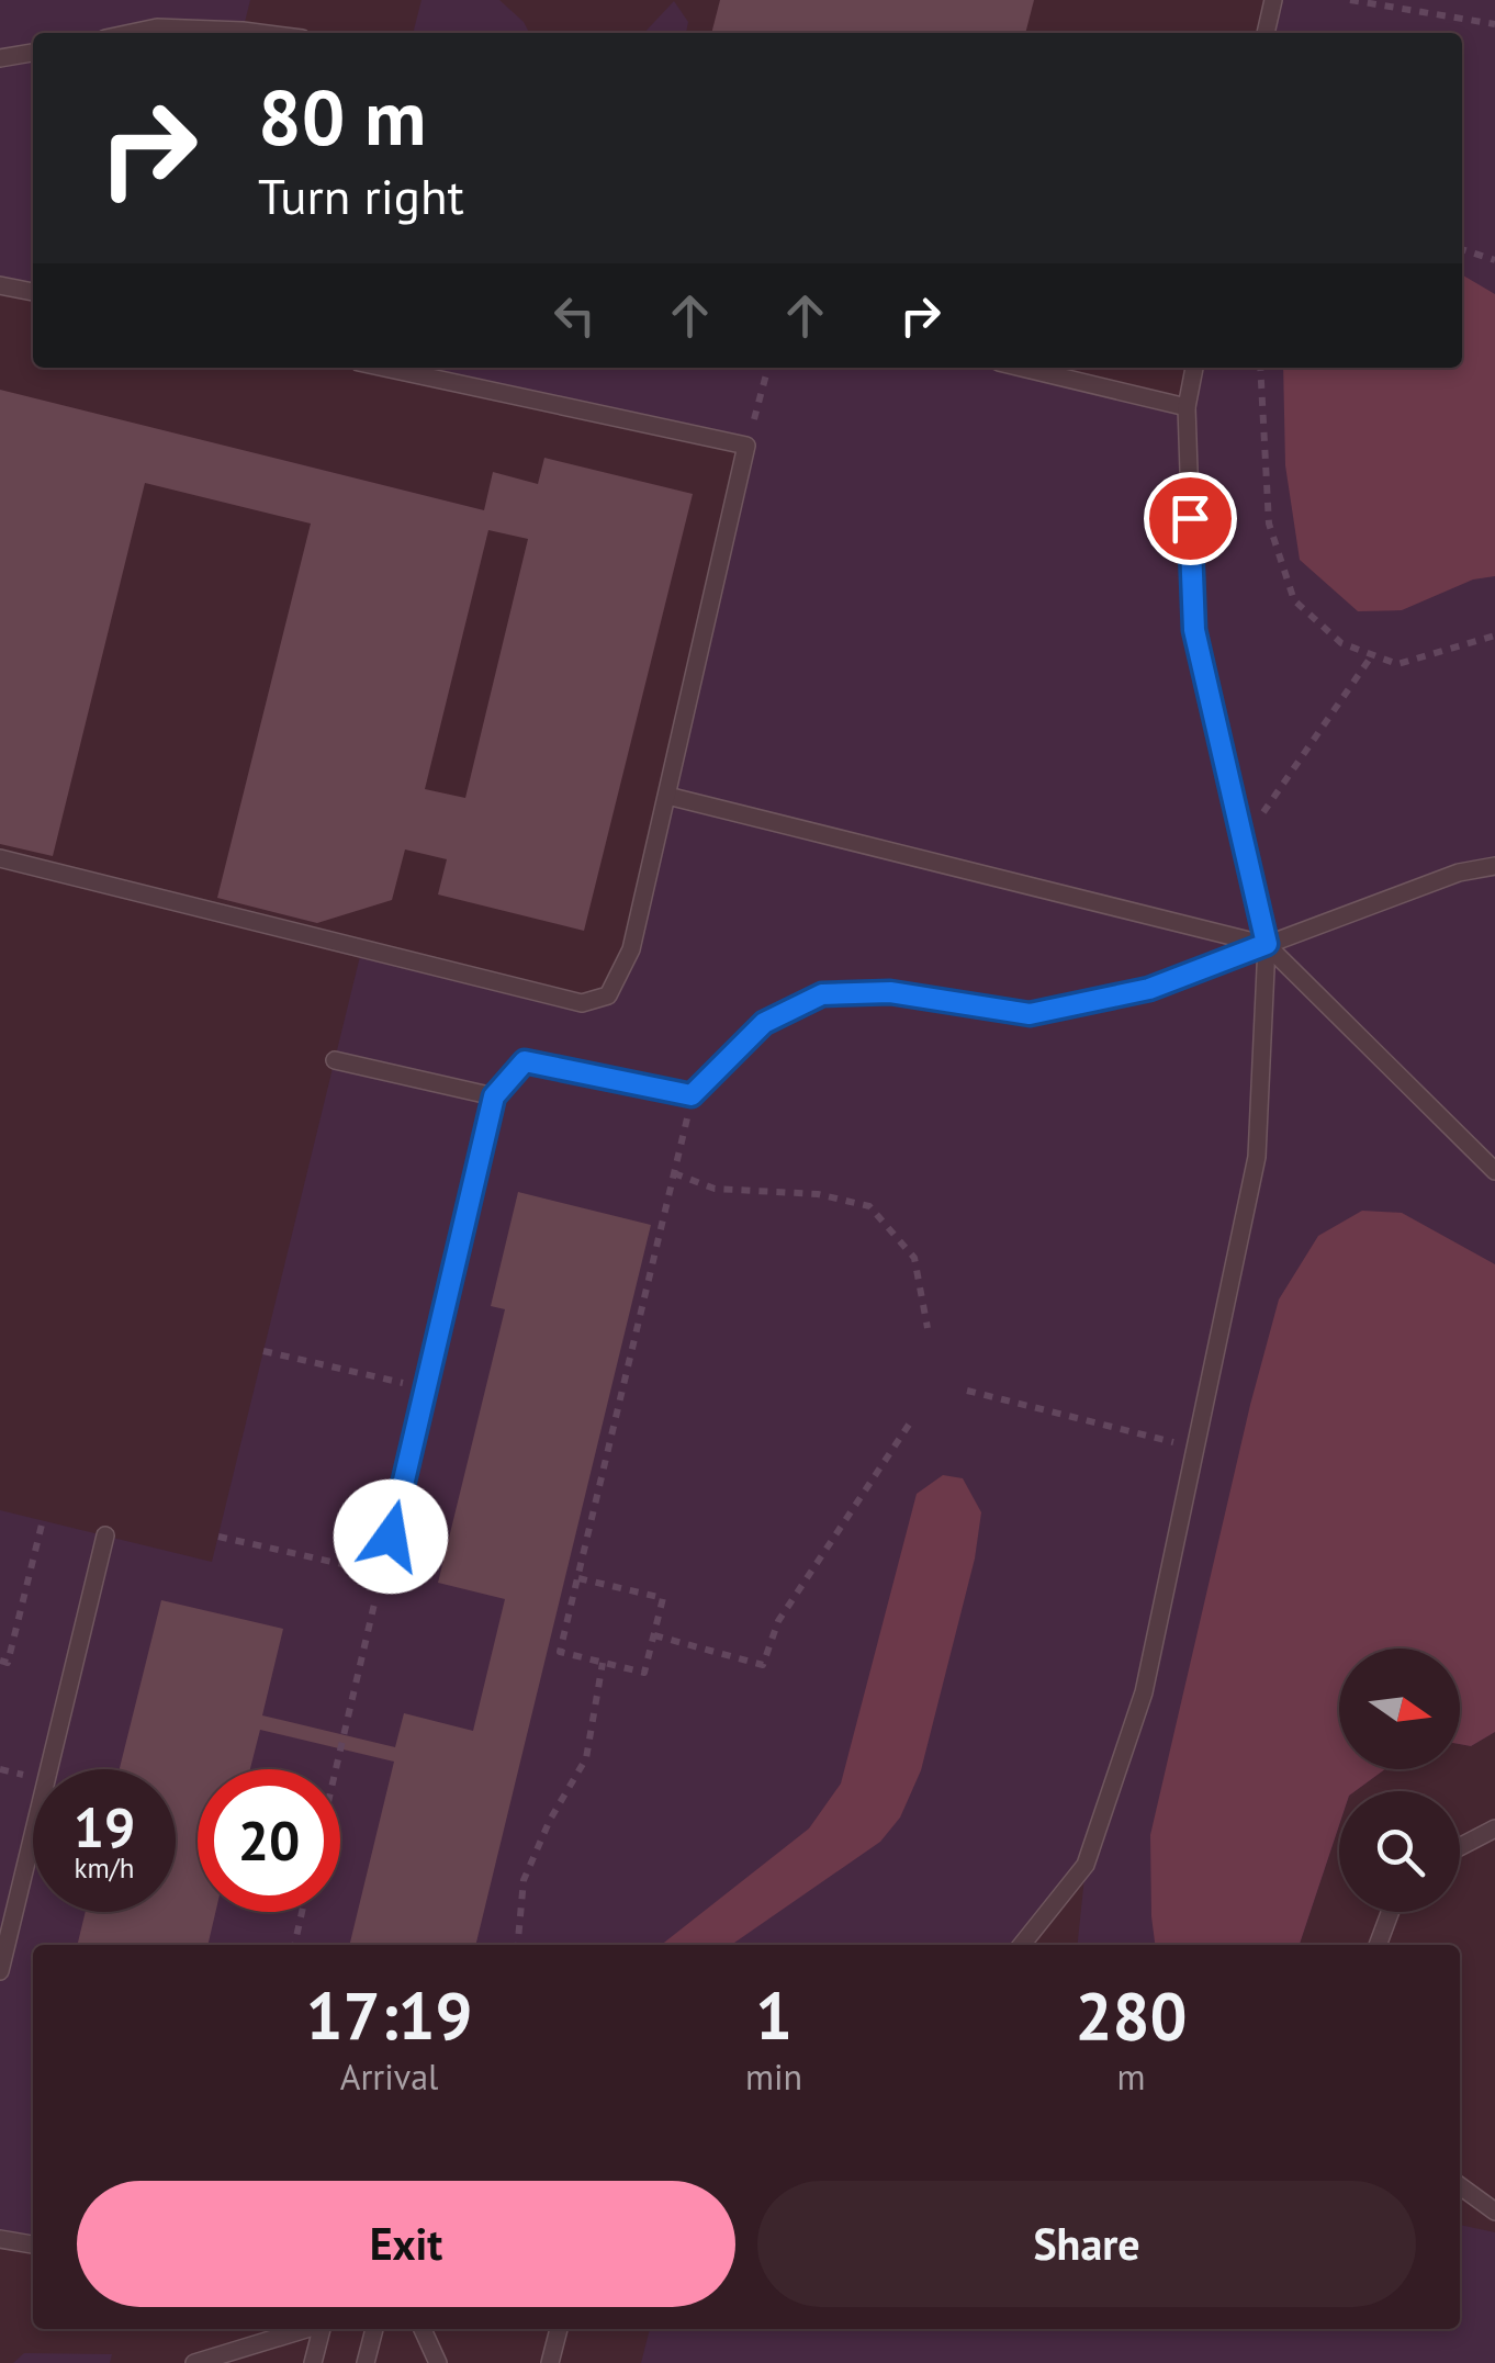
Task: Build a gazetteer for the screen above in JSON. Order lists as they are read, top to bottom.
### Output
{
  "north": "right",
  "page": {
    "turn": ["80 m", "Turn right"],
    "speed": "19 km/h",
    "limit": "20",
    "eta": [
      "17:19",
      "Arrival",
      "1",
      "min",
      "280",
      "m"
    ],
    "buttons": ["Exit", "Share"]
  }
}
